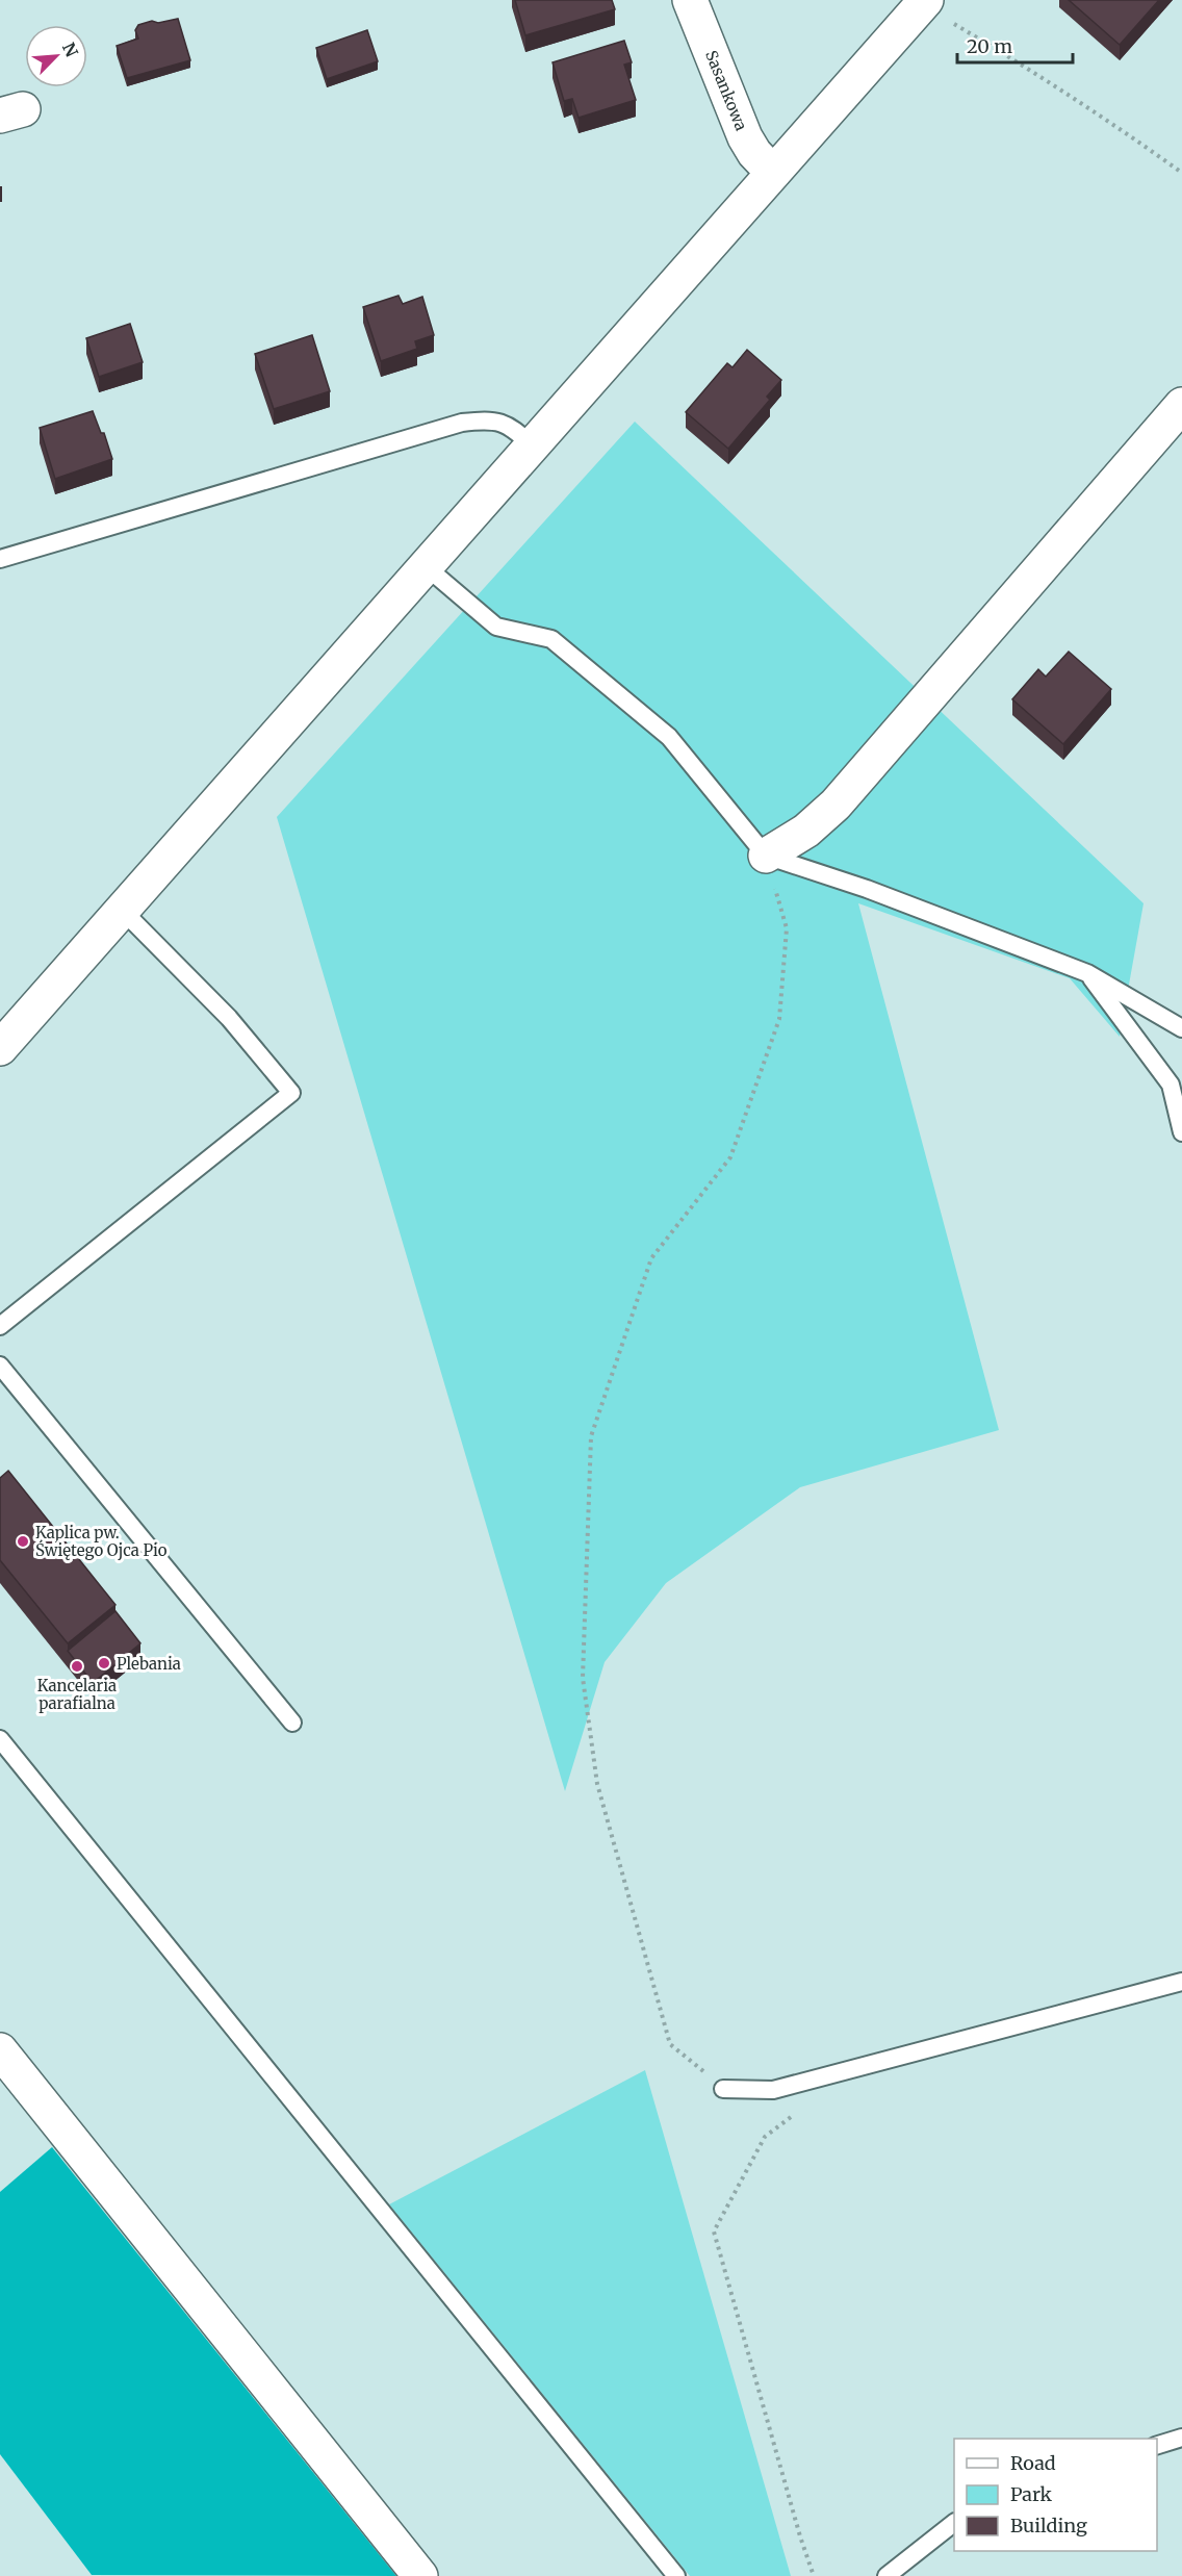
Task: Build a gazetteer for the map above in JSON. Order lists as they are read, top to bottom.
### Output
{
  "streets": {
    "street": ["Sasankowa"]
  },
  "places": ["Kaplica pw. Świętego Ojca Pio", "Plebania", "Kancelaria parafialna"],
  "legend": ["Road", "Park", "Building"],
  "scale_bar": "20 m",
  "north": "top right"
}
